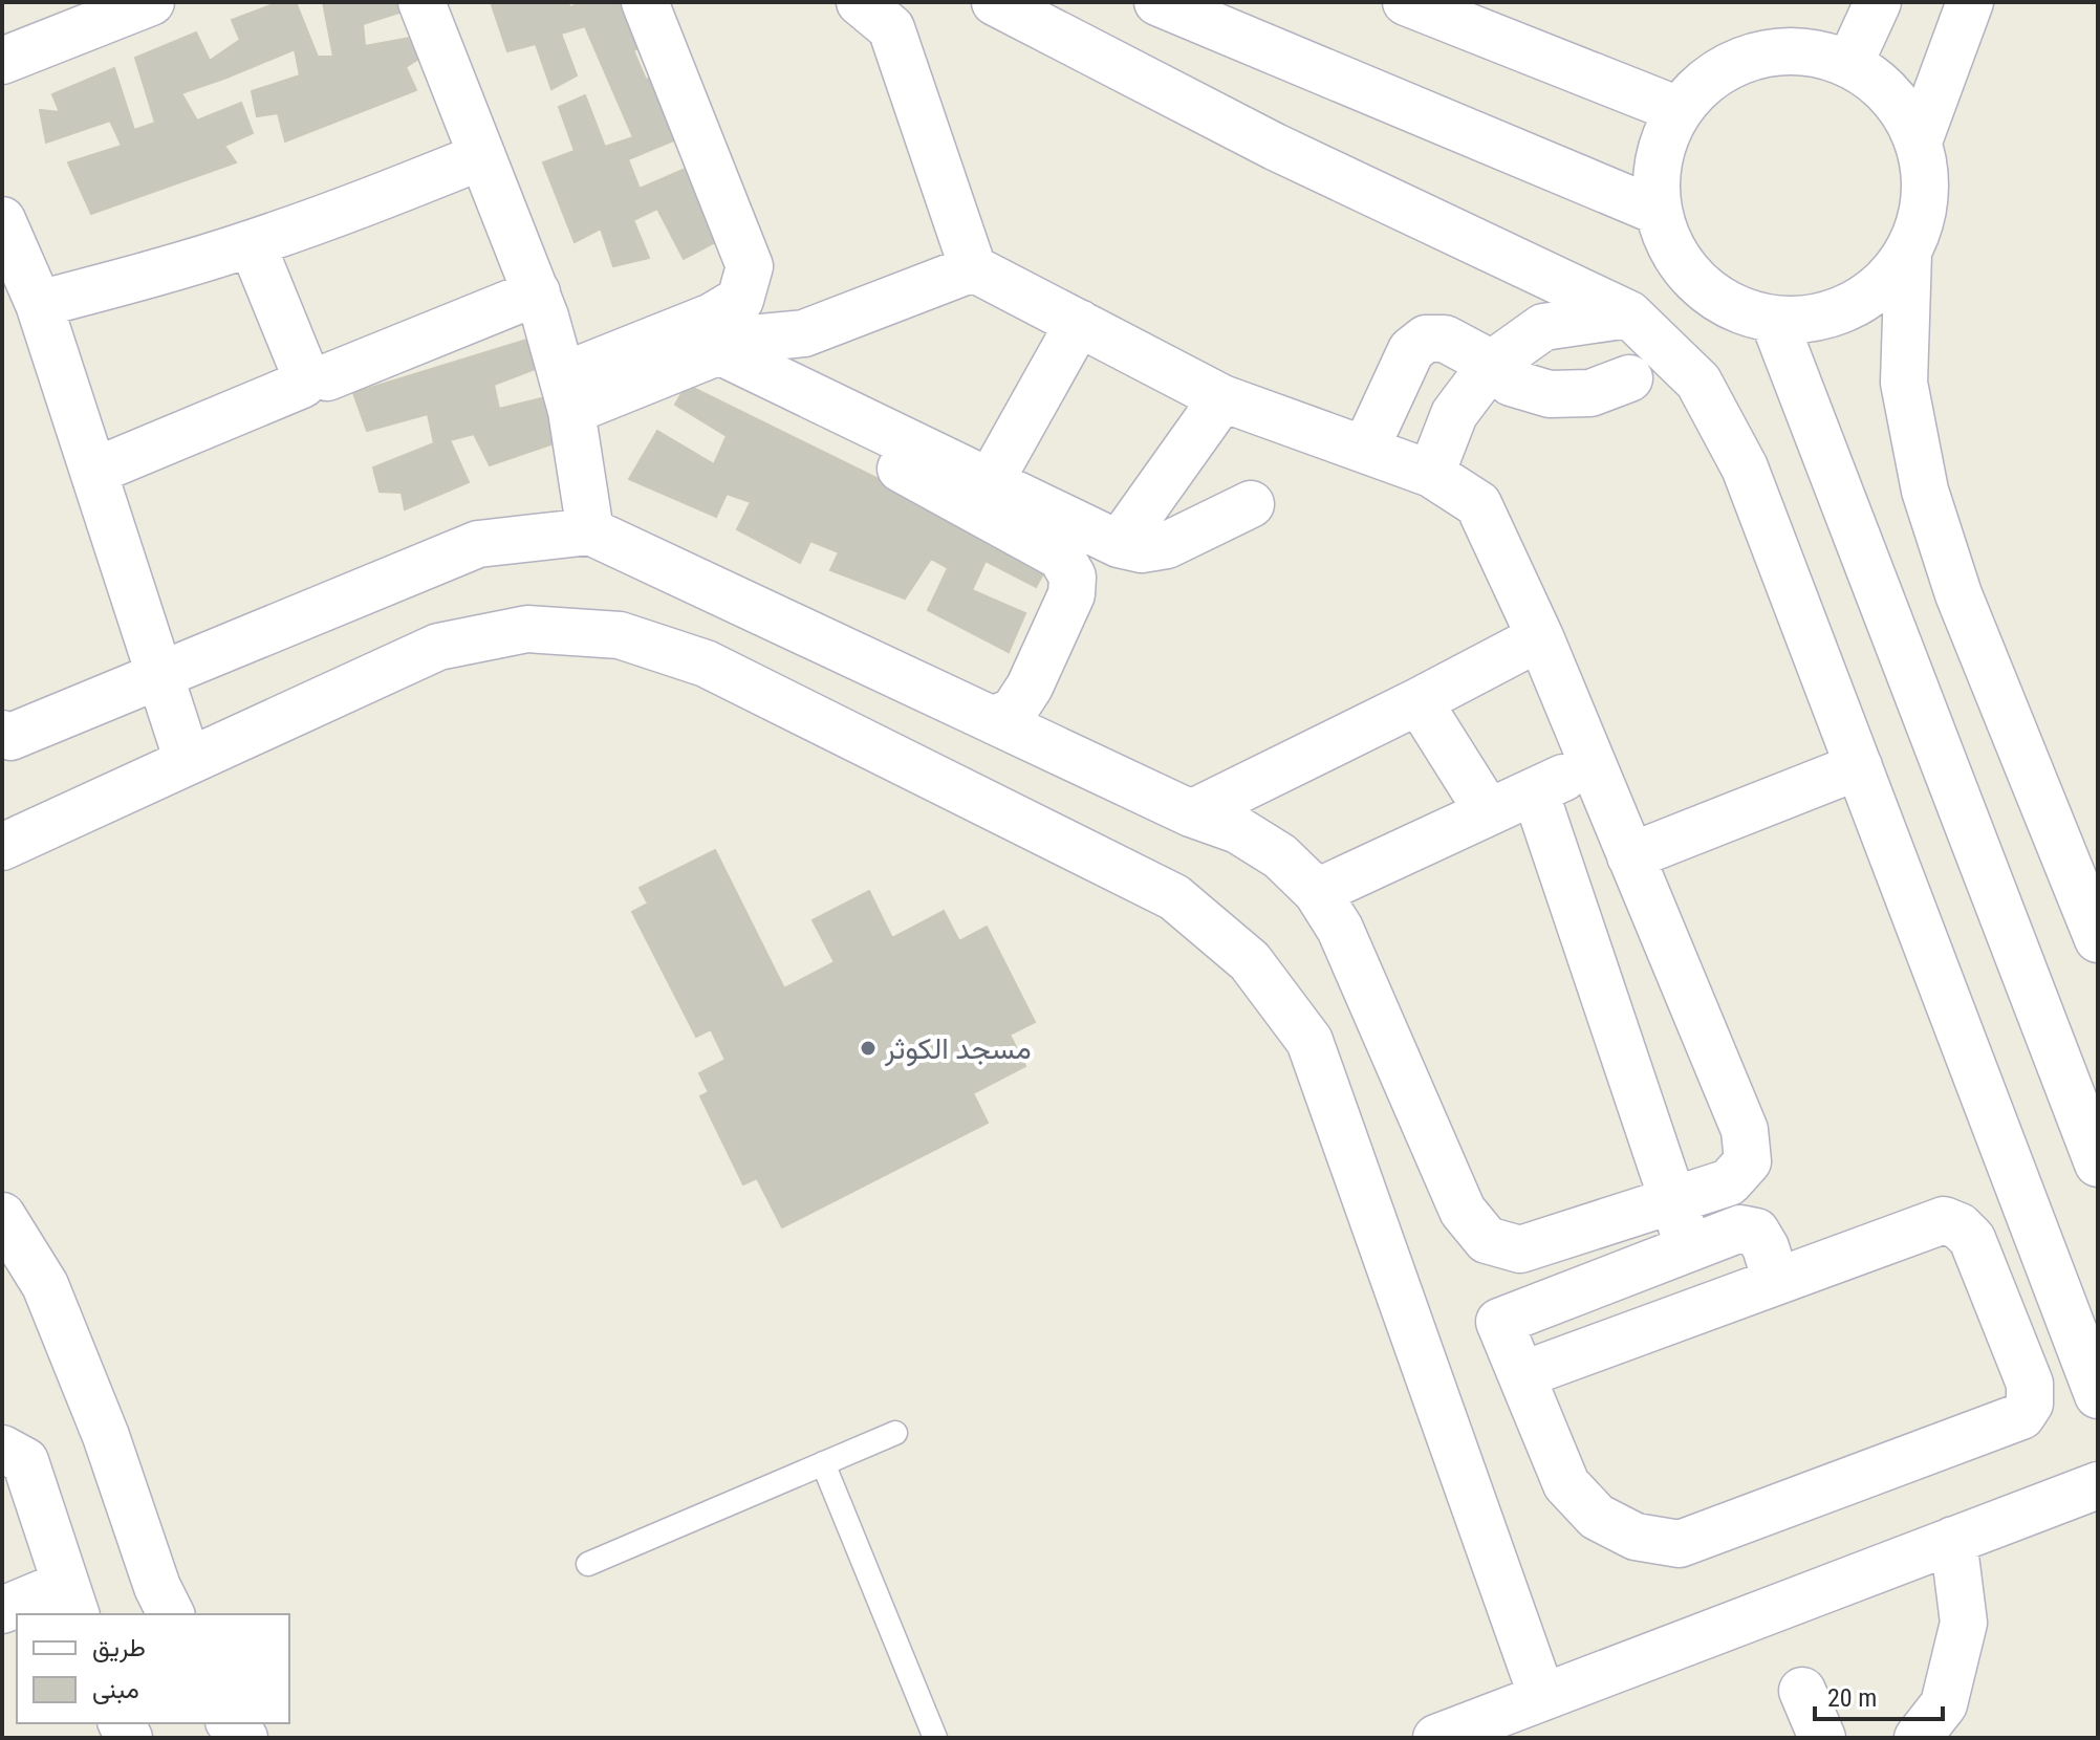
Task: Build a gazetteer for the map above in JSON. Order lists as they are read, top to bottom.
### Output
{
  "places": ["مسجد الكوثر"],
  "legend": ["طريق", "مبنى"],
  "scale_bar": "20 m"
}
